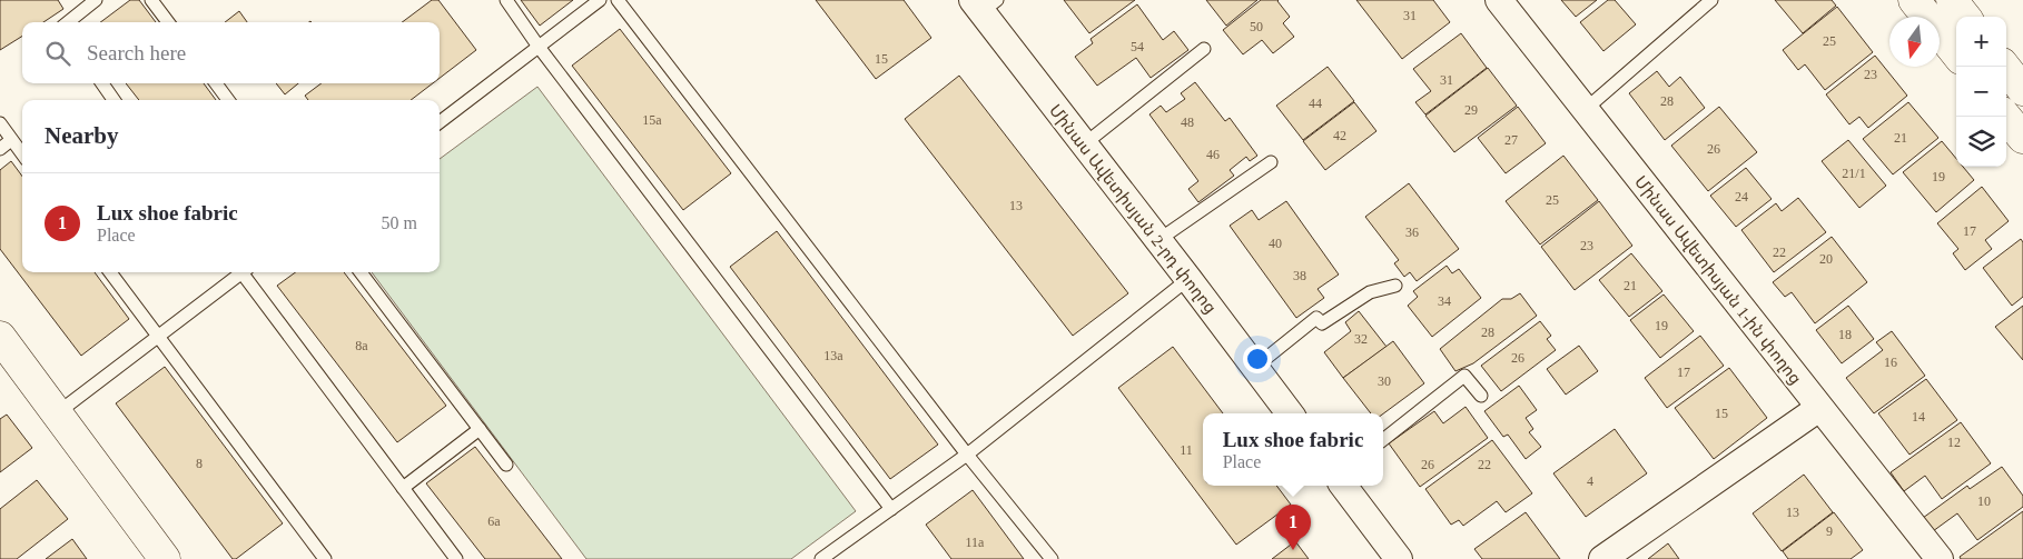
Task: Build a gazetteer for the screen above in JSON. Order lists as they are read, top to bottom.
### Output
{
  "streets": {
    "street": ["Մինաս Ավետիսյան 2-րդ փողոց", "Մինաս Ավետիսյան 1-ին փողոց"]
  },
  "house_numbers": [
    "31",
    "50",
    "25",
    "54",
    "15",
    "23",
    "31",
    "28",
    "44",
    "29",
    "15a",
    "48",
    "42",
    "21",
    "27",
    "26",
    "46",
    "21/1",
    "19",
    "24",
    "25",
    "13",
    "17",
    "36",
    "40",
    "23",
    "22",
    "20",
    "38",
    "21",
    "34",
    "19",
    "28",
    "18",
    "32",
    "8a",
    "13a",
    "26",
    "16",
    "17",
    "30",
    "15",
    "14",
    "12",
    "11",
    "8",
    "26",
    "22",
    "4",
    "10",
    "13",
    "6a",
    "9",
    "11a"
  ],
  "north": "bottom",
  "page": {
    "map_buttons": ["+", "−"],
    "search": "Search here",
    "heading": "Nearby",
    "list": [
      {
        "mark": "1",
        "name": "Lux shoe fabric",
        "note": "Place",
        "value": "50 m"
      }
    ],
    "popup": ["Lux shoe fabric", "Place"],
    "pins": "1"
  }
}
